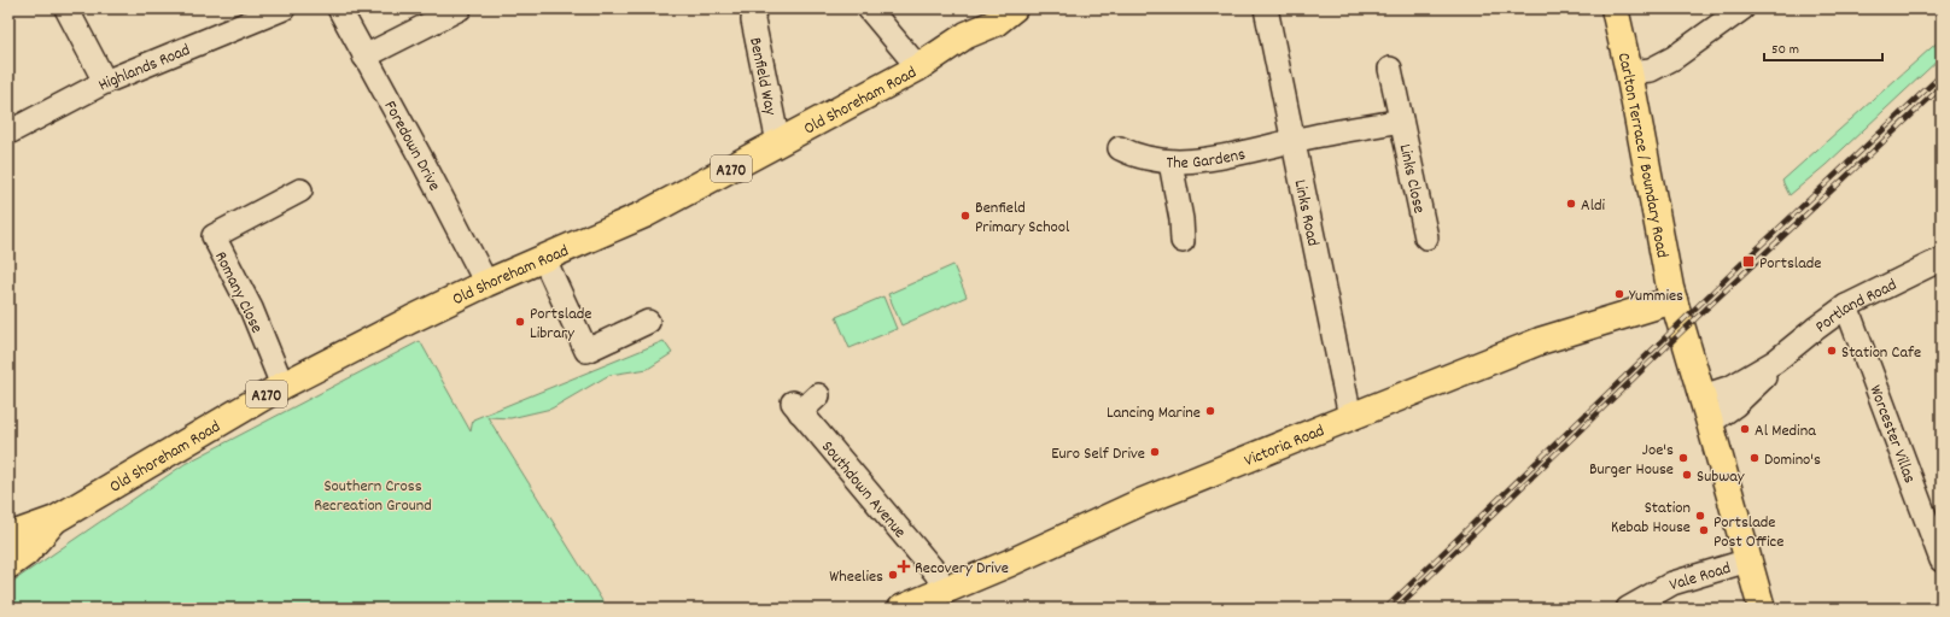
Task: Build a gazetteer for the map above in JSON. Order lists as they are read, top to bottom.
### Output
{
  "streets": {
    "main road": [
      "Old Shoreham Road",
      "Carlton Terrace / Boundary Road",
      "A270",
      "Victoria Road"
    ],
    "street": [
      "Highlands Road",
      "Benfield Way",
      "Foredown Drive",
      "The Gardens",
      "Links Close",
      "Links Road",
      "Romany Close",
      "Portland Road",
      "Worcester Villas",
      "Southdown Avenue",
      "Vale Road"
    ]
  },
  "crossings": [
    ["Benfield Way", "Old Shoreham Road"],
    ["Old Shoreham Road", "Foredown Drive"],
    ["Old Shoreham Road", "Romany Close"],
    ["Carlton Terrace / Boundary Road", "Portland Road"],
    ["Carlton Terrace / Boundary Road", "Victoria Road"],
    ["Carlton Terrace / Boundary Road", "Vale Road"],
    ["The Gardens", "Links Close"],
    ["The Gardens", "Links Road"],
    ["Links Close", "Links Road"],
    ["Links Road", "Victoria Road"],
    ["Portland Road", "Worcester Villas"],
    ["Victoria Road", "Southdown Avenue"]
  ],
  "parks": ["Southern Cross Recreation Ground"],
  "places": {
    "other": [
      "Aldi",
      "Benfield Primary School",
      "Yummies",
      "Portslade Library",
      "Station Cafe",
      "Lancing Marine",
      "Al Medina",
      "Euro Self Drive",
      "Joe's Burger House",
      "Domino's",
      "Subway",
      "Station Kebab House",
      "Portslade Post Office",
      "Wheelies"
    ],
    "transit": ["Portslade"],
    "health": ["Recovery Drive"]
  },
  "scale_bar": "50 m"
}
